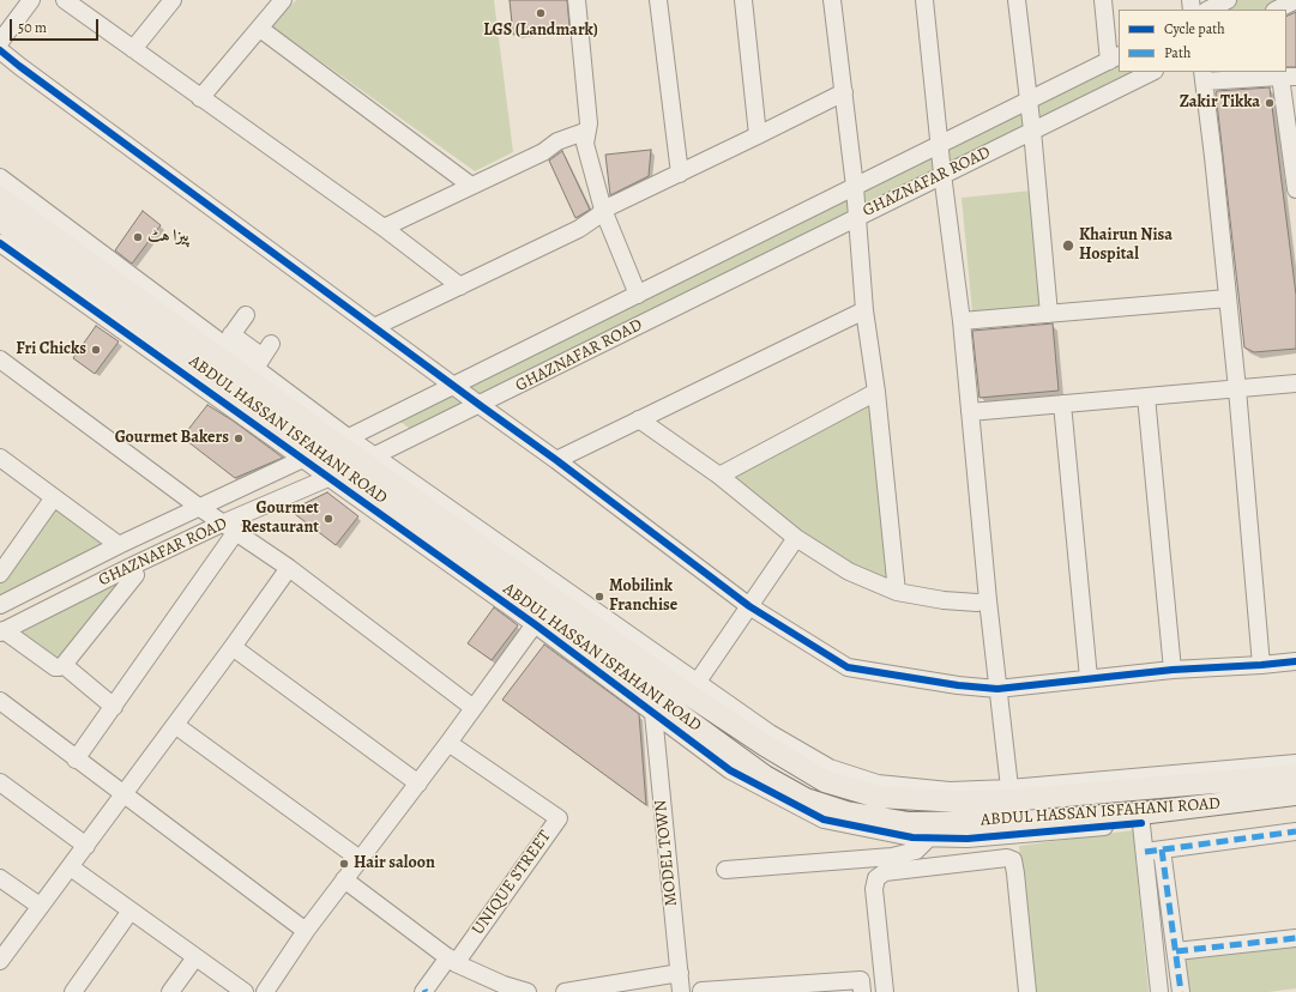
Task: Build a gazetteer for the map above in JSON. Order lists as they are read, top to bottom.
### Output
{
  "streets": {
    "main road": ["ABDUL HASSAN ISFAHANI ROAD"],
    "street": ["GHAZNAFAR ROAD", "MODEL TOWN", "UNIQUE STREET"]
  },
  "crossings": [
    ["GHAZNAFAR ROAD", "ABDUL HASSAN ISFAHANI ROAD"]
  ],
  "places": [
    "LGS (Landmark)",
    "Zakir Tikka",
    "پیزا ہٹ",
    "Khairun Nisa Hospital",
    "Fri Chicks",
    "Gourmet Bakers",
    "Gourmet Restaurant",
    "Mobilink Franchise",
    "Hair saloon"
  ],
  "legend": ["Cycle path", "Path"],
  "scale_bar": "50 m"
}
